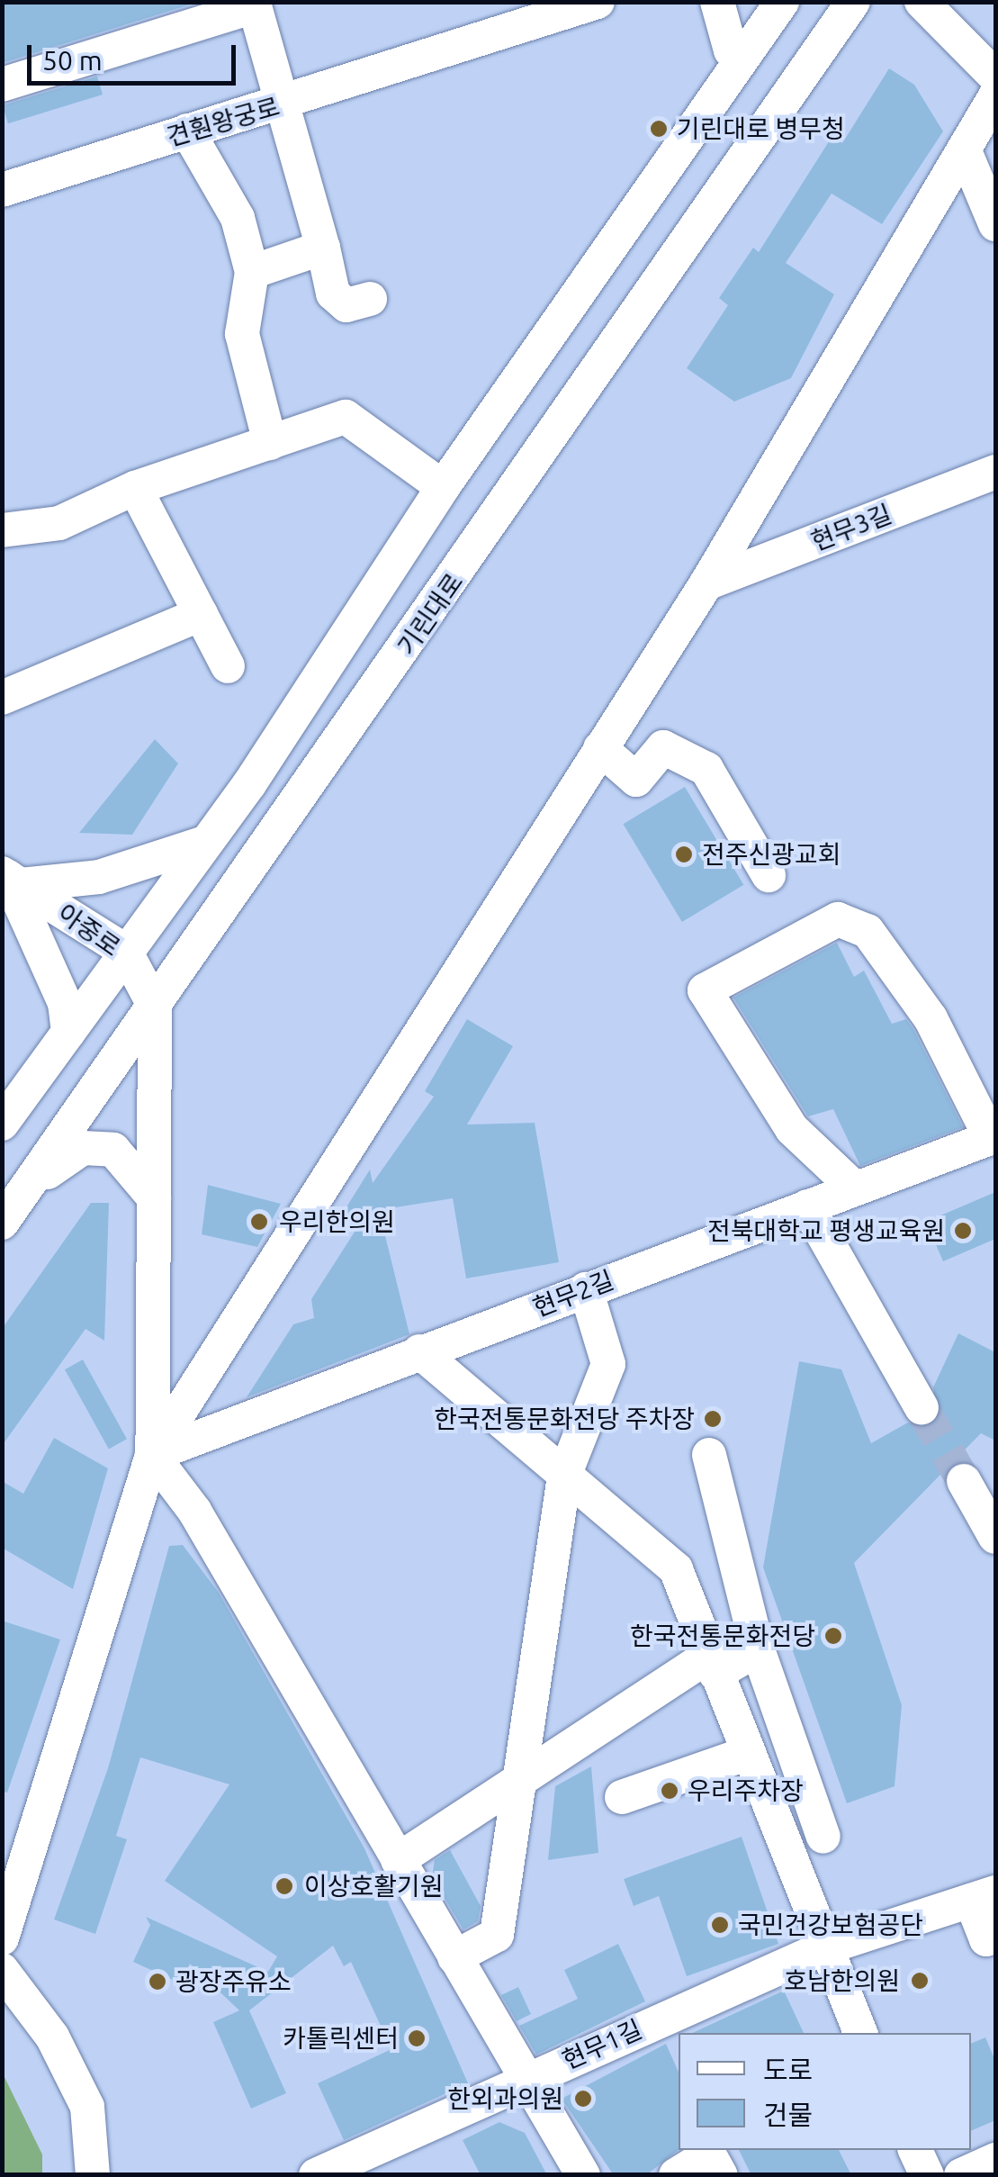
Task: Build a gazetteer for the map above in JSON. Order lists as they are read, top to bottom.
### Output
{
  "streets": {
    "street": [
      "견훤왕궁로",
      "현무3길",
      "기린대로",
      "아중로",
      "현무2길",
      "현무1길"
    ]
  },
  "crossings": [
    ["기린대로", "아중로"]
  ],
  "places": [
    "기린대로 병무청",
    "전주신광교회",
    "우리한의원",
    "전북대학교 평생교육원",
    "한국전통문화전당 주차장",
    "한국전통문화전당",
    "우리주차장",
    "이상호활기원",
    "국민건강보험공단",
    "호남한의원",
    "광장주유소",
    "카톨릭센터",
    "한외과의원"
  ],
  "legend": ["도로", "건물"],
  "scale_bar": "50 m"
}
